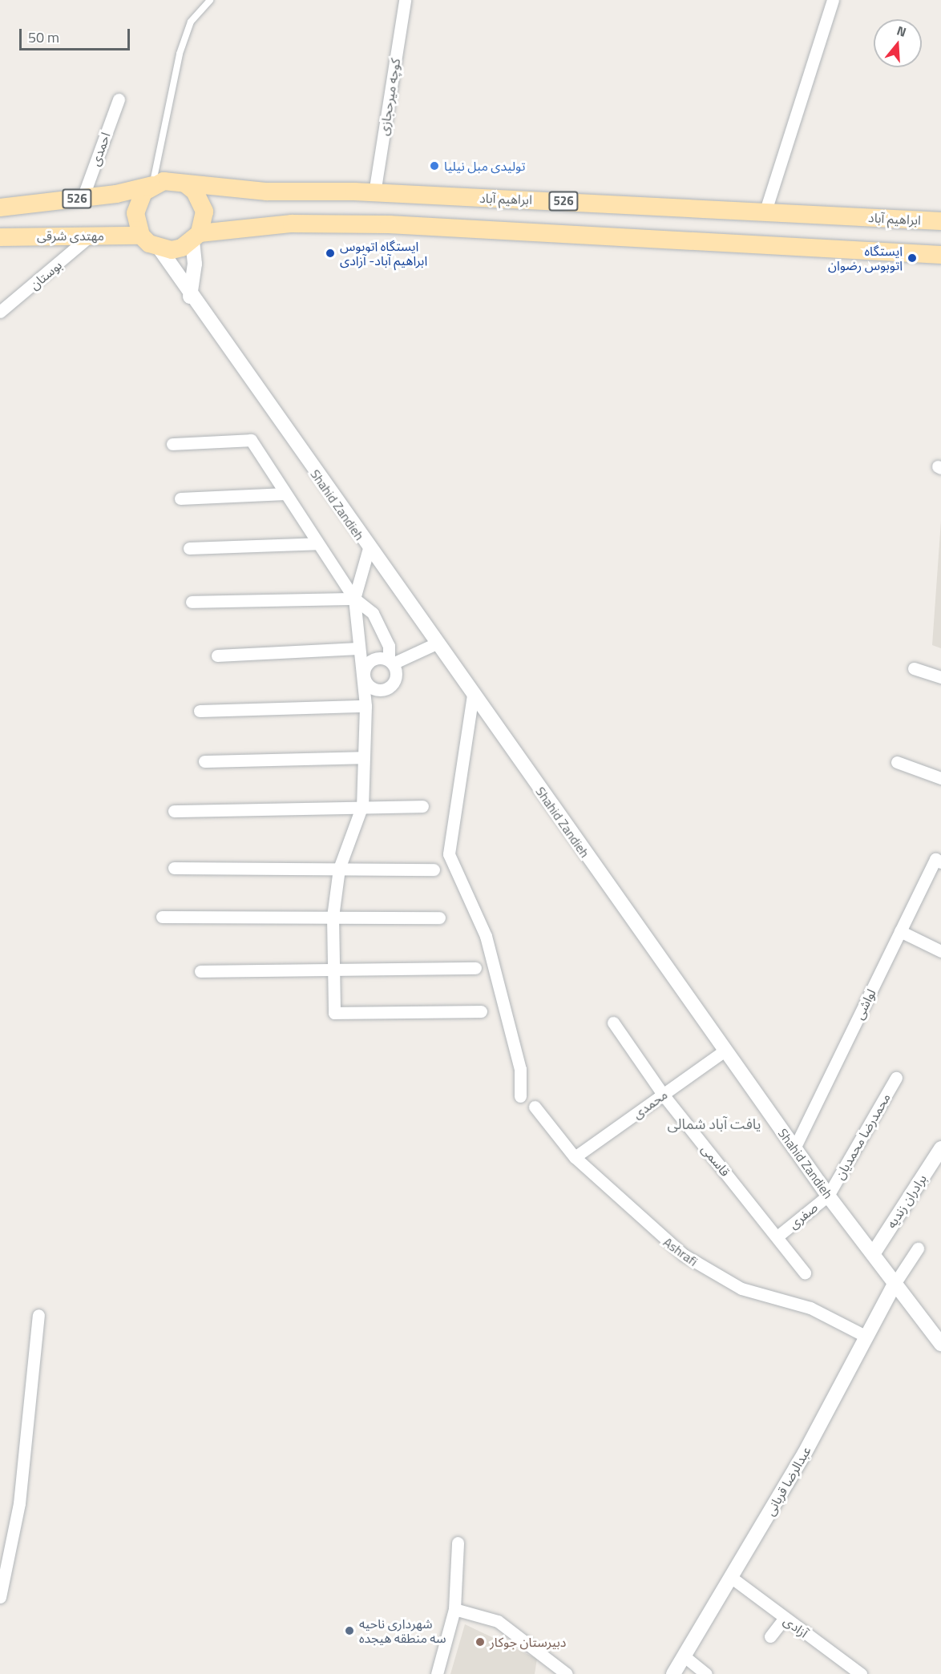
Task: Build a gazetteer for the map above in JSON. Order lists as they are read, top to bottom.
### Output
{
  "streets": {
    "main road": ["526", "ابراهیم آباد", "مهتدی شرقی"],
    "street": [
      "کوچه میرحجازی",
      "احمدی",
      "بوستان",
      "Shahid Zandieh",
      "لواشی",
      "محمدی",
      "محمدرضا محمدیان",
      "قاسمی",
      "برادران زندیه",
      "صفری",
      "Ashrafi",
      "عبدالرضا قربانی",
      "آزادی"
    ]
  },
  "crossings": [
    ["کوچه میرحجازی", "ابراهیم آباد"],
    ["احمدی", "526"],
    ["526", "ابراهیم آباد"],
    ["526", "مهتدی شرقی"],
    ["526", "Shahid Zandieh"],
    ["ابراهیم آباد", "مهتدی شرقی"],
    ["ابراهیم آباد", "Shahid Zandieh"],
    ["مهتدی شرقی", "بوستان"],
    ["مهتدی شرقی", "Shahid Zandieh"],
    ["Shahid Zandieh", "لواشی"],
    ["Shahid Zandieh", "محمدی"],
    ["Shahid Zandieh", "محمدرضا محمدیان"],
    ["Shahid Zandieh", "برادران زندیه"],
    ["Shahid Zandieh", "صفری"],
    ["Shahid Zandieh", "عبدالرضا قربانی"],
    ["محمدی", "قاسمی"],
    ["محمدی", "Ashrafi"],
    ["محمدرضا محمدیان", "صفری"],
    ["قاسمی", "صفری"],
    ["Ashrafi", "عبدالرضا قربانی"],
    ["عبدالرضا قربانی", "آزادی"]
  ],
  "districts": ["یافت آباد شمالی"],
  "places": [
    "تولیدی مبل نیلیا",
    "ایستگاه اتوبوس ابراهیم آباد- آزادی",
    "ایستگاه اتوبوس رضوان",
    "شهرداری ناحیه سه منطقه هیجده",
    "دبیرستان جوکار"
  ],
  "scale_bar": "50 m",
  "north": "top"
}
